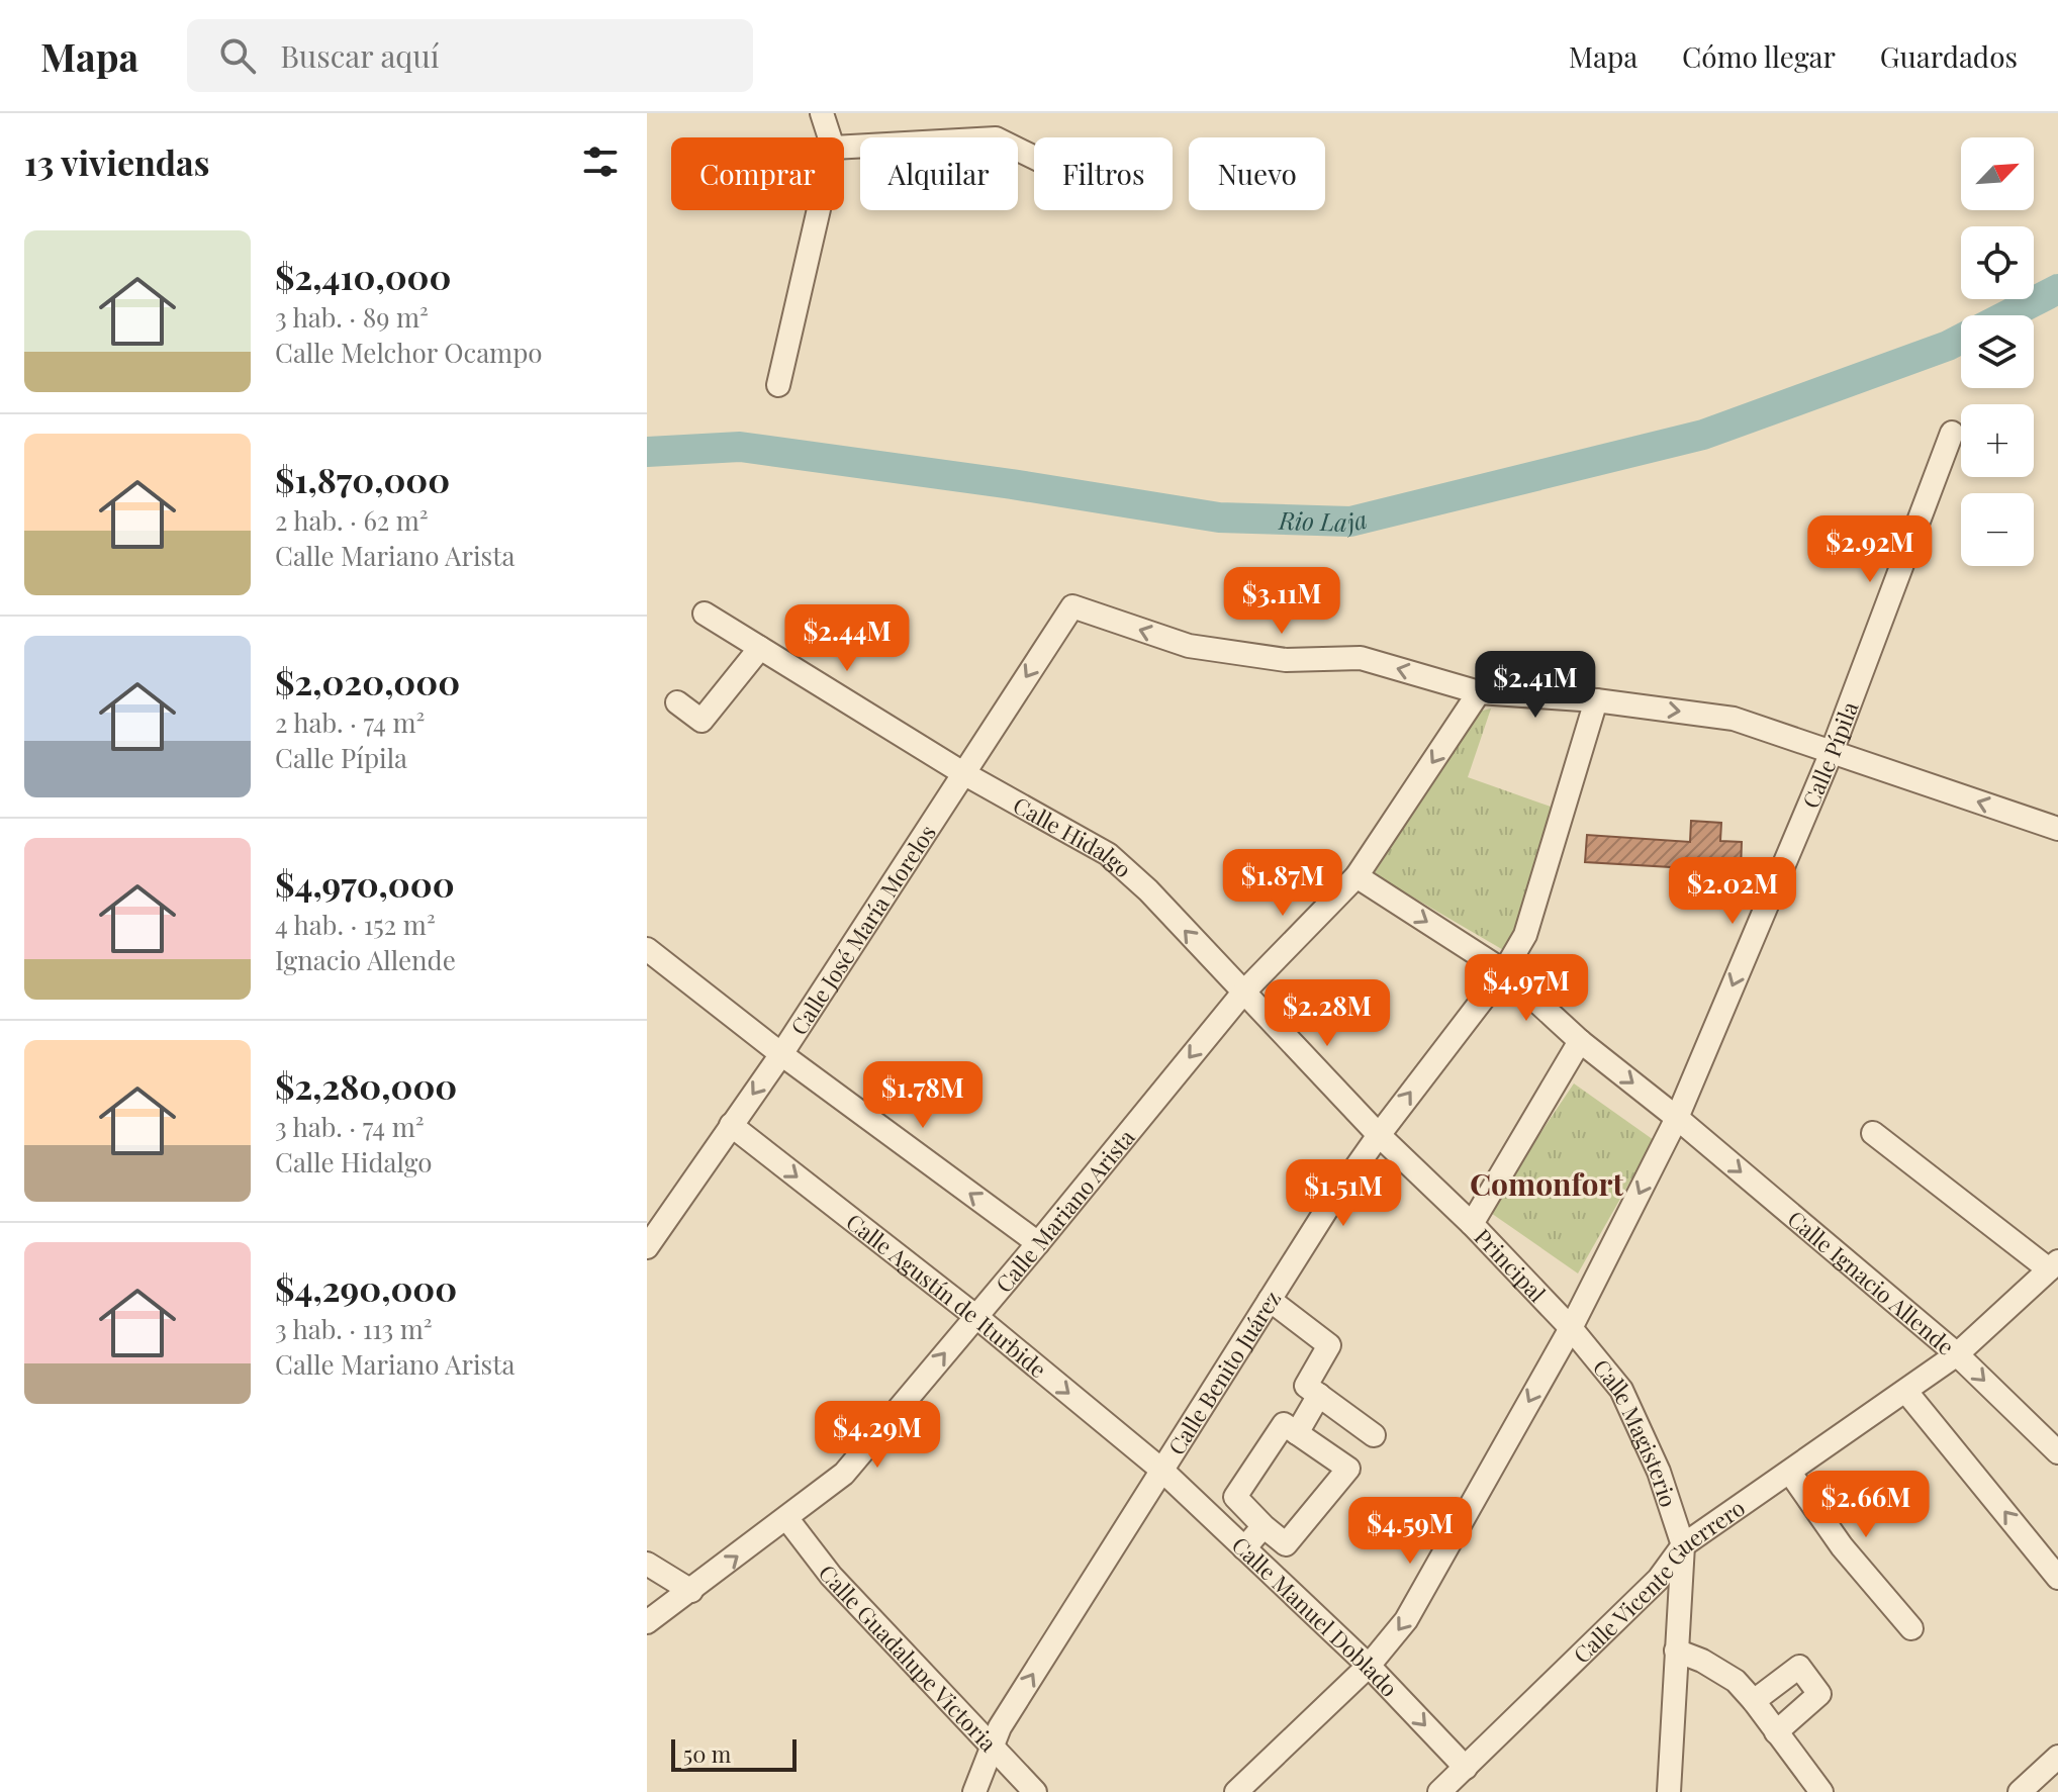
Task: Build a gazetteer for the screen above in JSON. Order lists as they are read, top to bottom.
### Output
{
  "streets": {
    "street": [
      "Calle Pípila",
      "Calle Hidalgo",
      "Calle José María Morelos",
      "Calle Mariano Arista",
      "Principal",
      "Calle Ignacio Allende",
      "Calle Agustín de Iturbide",
      "Calle Benito Juárez",
      "Calle Magisterio",
      "Calle Vicente Guerrero",
      "Calle Manuel Doblado",
      "Calle Guadalupe Victoria"
    ]
  },
  "crossings": [
    ["Calle Pípila", "Principal"],
    ["Calle Pípila", "Calle Ignacio Allende"],
    ["Calle Pípila", "Calle Magisterio"],
    ["Calle Pípila", "Calle Manuel Doblado"],
    ["Calle Hidalgo", "Calle José María Morelos"],
    ["Calle Hidalgo", "Calle Mariano Arista"],
    ["Calle Hidalgo", "Principal"],
    ["Calle Hidalgo", "Calle Benito Juárez"],
    ["Calle José María Morelos", "Calle Mariano Arista"],
    ["Calle José María Morelos", "Calle Agustín de Iturbide"],
    ["Calle Mariano Arista", "Calle Ignacio Allende"],
    ["Calle Mariano Arista", "Calle Agustín de Iturbide"],
    ["Calle Mariano Arista", "Calle Guadalupe Victoria"],
    ["Principal", "Calle Benito Juárez"],
    ["Principal", "Calle Magisterio"],
    ["Calle Ignacio Allende", "Calle Benito Juárez"],
    ["Calle Ignacio Allende", "Calle Vicente Guerrero"],
    ["Calle Agustín de Iturbide", "Calle Benito Juárez"],
    ["Calle Agustín de Iturbide", "Calle Manuel Doblado"],
    ["Calle Benito Juárez", "Calle Manuel Doblado"],
    ["Calle Benito Juárez", "Calle Guadalupe Victoria"],
    ["Calle Magisterio", "Calle Vicente Guerrero"],
    ["Calle Vicente Guerrero", "Calle Manuel Doblado"]
  ],
  "one_way": ["Calle Pípila", "Calle Hidalgo", "Calle José María Morelos"],
  "districts": ["Comonfort"],
  "water": ["Rio Laja"],
  "scale_bar": "50 m",
  "north": "top right",
  "page": {
    "header": "Mapa",
    "search": "Buscar aquí",
    "nav": ["Mapa", "Cómo llegar", "Guardados"],
    "heading": "13 viviendas",
    "map_buttons": ["+", "−"],
    "chip": [
      "Comprar",
      "Alquilar",
      "Filtros",
      "Nuevo"
    ],
    "list": [
      {
        "name": "$2,410,000",
        "note": "3 hab. · 89 m² · Calle Melchor Ocampo"
      },
      {
        "name": "$1,870,000",
        "note": "2 hab. · 62 m² · Calle Mariano Arista"
      },
      {
        "name": "$2,020,000",
        "note": "2 hab. · 74 m² · Calle Pípila"
      },
      {
        "name": "$4,970,000",
        "note": "4 hab. · 152 m² · Ignacio Allende"
      },
      {
        "name": "$2,280,000",
        "note": "3 hab. · 74 m² · Calle Hidalgo"
      },
      {
        "name": "$4,290,000",
        "note": "3 hab. · 113 m² · Calle Mariano Arista"
      }
    ],
    "price": [
      "$2.92M",
      "$3.11M",
      "$2.44M",
      "$2.41M",
      "$1.87M",
      "$2.02M",
      "$4.97M",
      "$2.28M",
      "$1.78M",
      "$1.51M",
      "$4.29M",
      "$2.66M",
      "$4.59M"
    ],
    "scale": "50 m"
  }
}
